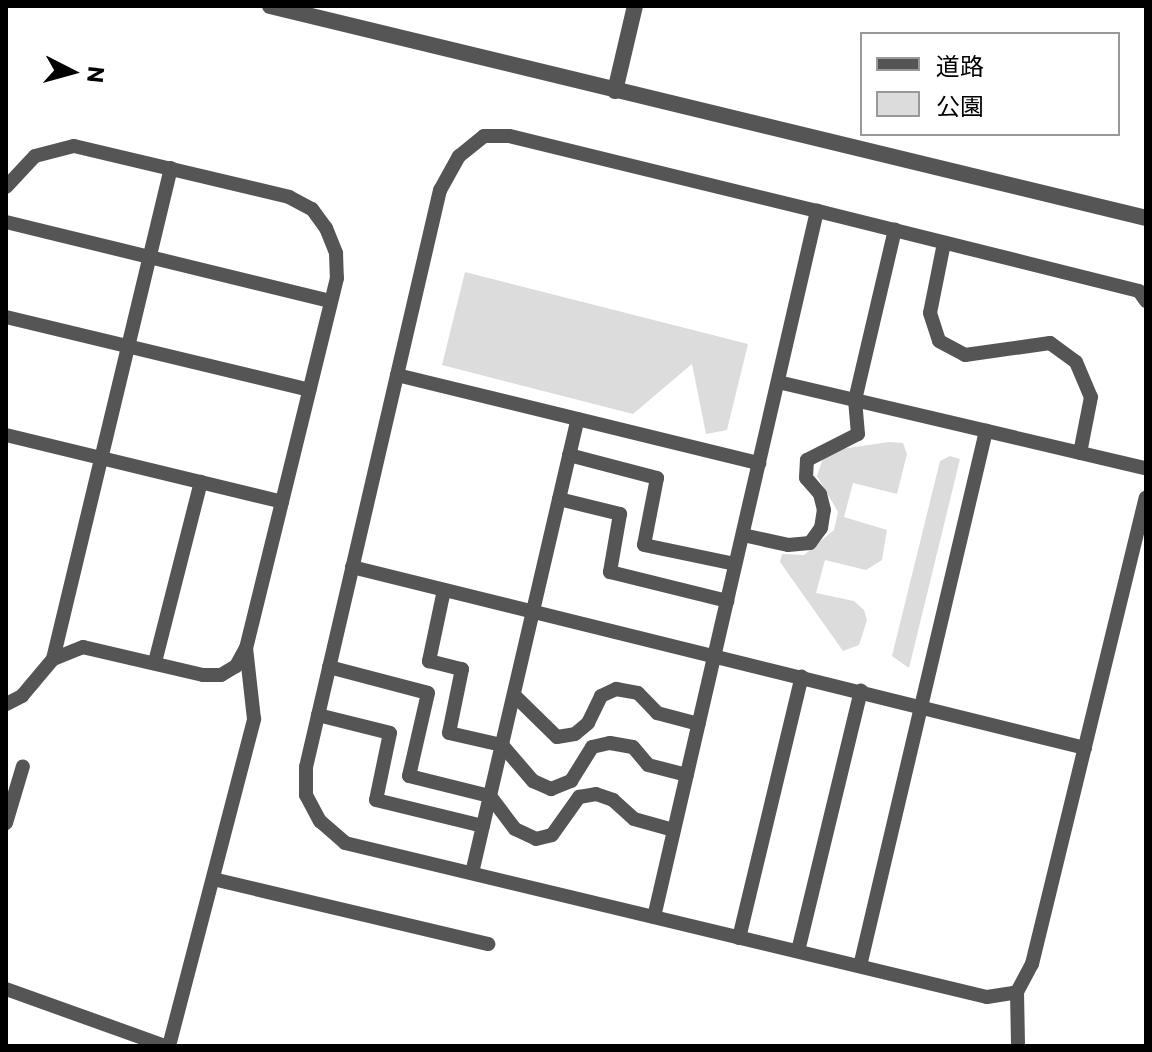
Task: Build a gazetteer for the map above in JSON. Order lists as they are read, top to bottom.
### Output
{
  "legend": ["道路", "公園"],
  "north": "right"
}
